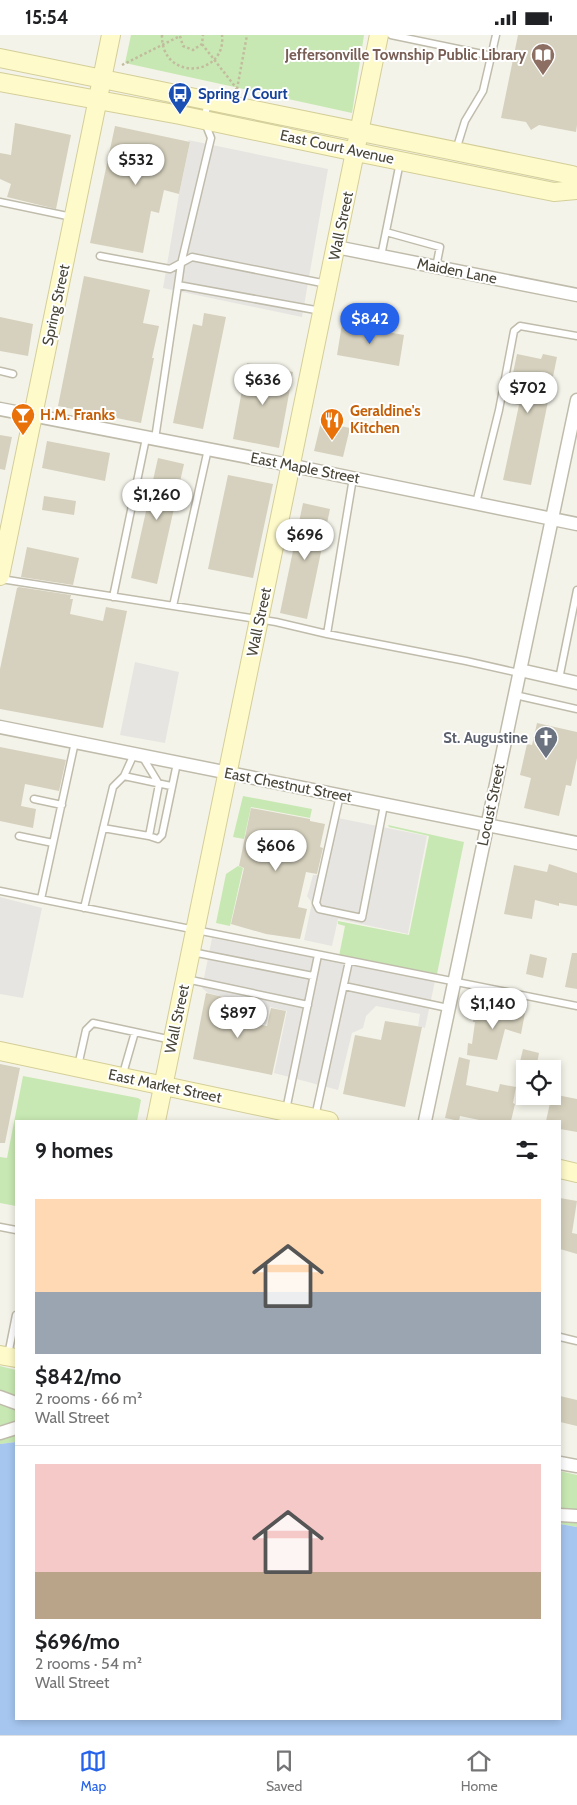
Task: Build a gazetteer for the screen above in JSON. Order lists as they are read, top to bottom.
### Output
{
  "streets": {
    "street": [
      "East Court Avenue",
      "Wall Street",
      "Maiden Lane",
      "Spring Street",
      "East Maple Street",
      "East Chestnut Street",
      "Locust Street",
      "East Market Street"
    ]
  },
  "crossings": [
    ["East Court Avenue", "Wall Street"],
    ["East Court Avenue", "Spring Street"],
    ["Wall Street", "Maiden Lane"],
    ["Wall Street", "East Maple Street"],
    ["Wall Street", "East Chestnut Street"],
    ["Wall Street", "East Market Street"],
    ["Spring Street", "East Maple Street"],
    ["East Maple Street", "Locust Street"],
    ["East Chestnut Street", "Locust Street"]
  ],
  "places": {
    "library": ["Jeffersonville Township Public Library"],
    "bus stop": ["Spring / Court"],
    "bar": ["H.M. Franks"],
    "restaurant": ["Geraldine's Kitchen"],
    "church": ["St. Augustine"]
  },
  "page": {
    "status": "15:54",
    "price": [
      "$532",
      "$842",
      "$636",
      "$702",
      "$1,260",
      "$696",
      "$606",
      "$1,140",
      "$897"
    ],
    "heading": "9 homes",
    "list": [
      {
        "name": "$842/mo",
        "note": "2 rooms · 66 m² · Wall Street"
      },
      {
        "name": "$696/mo",
        "note": "2 rooms · 54 m² · Wall Street"
      }
    ],
    "tabs": ["Map", "Saved", "Home"]
  }
}
